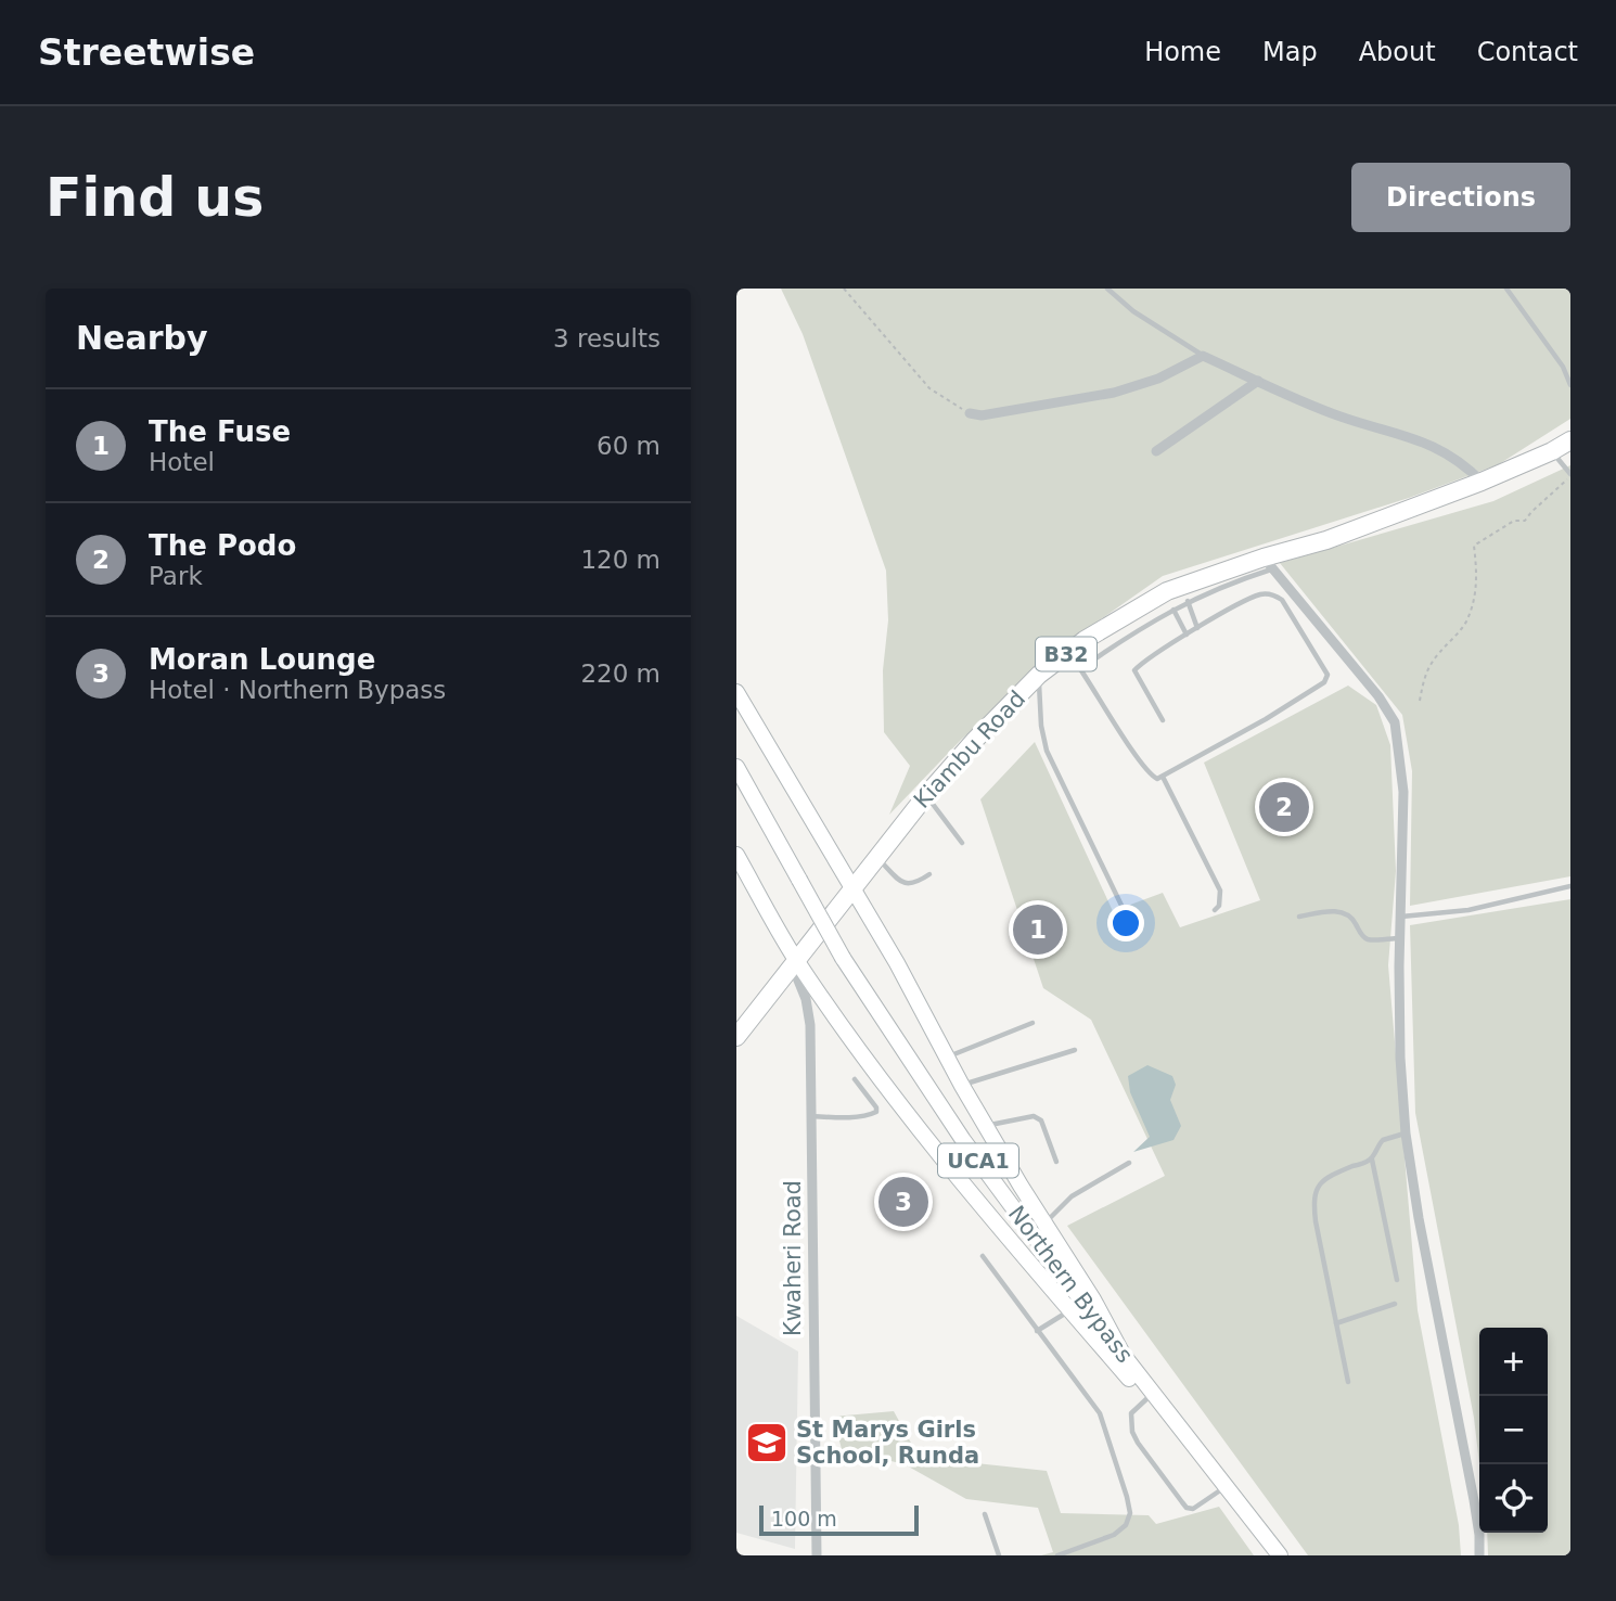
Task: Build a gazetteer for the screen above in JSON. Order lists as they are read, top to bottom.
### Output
{
  "streets": {
    "highway": ["B32", "Kiambu Road"],
    "main road": ["UCA1", "Northern Bypass"],
    "street": ["Kwaheri Road"]
  },
  "crossings": [
    ["Kiambu Road", "Kwaheri Road"]
  ],
  "places": {
    "school or university": ["St Marys Girls School, Runda"]
  },
  "scale_bar": "100 m",
  "page": {
    "header": "Streetwise",
    "nav": [
      "Home",
      "Map",
      "About",
      "Contact"
    ],
    "buttons": "Directions",
    "title": "Find us",
    "heading": ["Nearby", "3 results"],
    "list": [
      {
        "mark": "1",
        "name": "The Fuse",
        "note": "Hotel",
        "value": "60 m"
      },
      {
        "mark": "2",
        "name": "The Podo",
        "note": "Park",
        "value": "120 m"
      },
      {
        "mark": "3",
        "name": "Moran Lounge",
        "note": "Hotel · Northern Bypass",
        "value": "220 m"
      }
    ],
    "pins": ["2", "1", "3"],
    "map_buttons": ["+", "−"],
    "scale": "100 m"
  }
}
